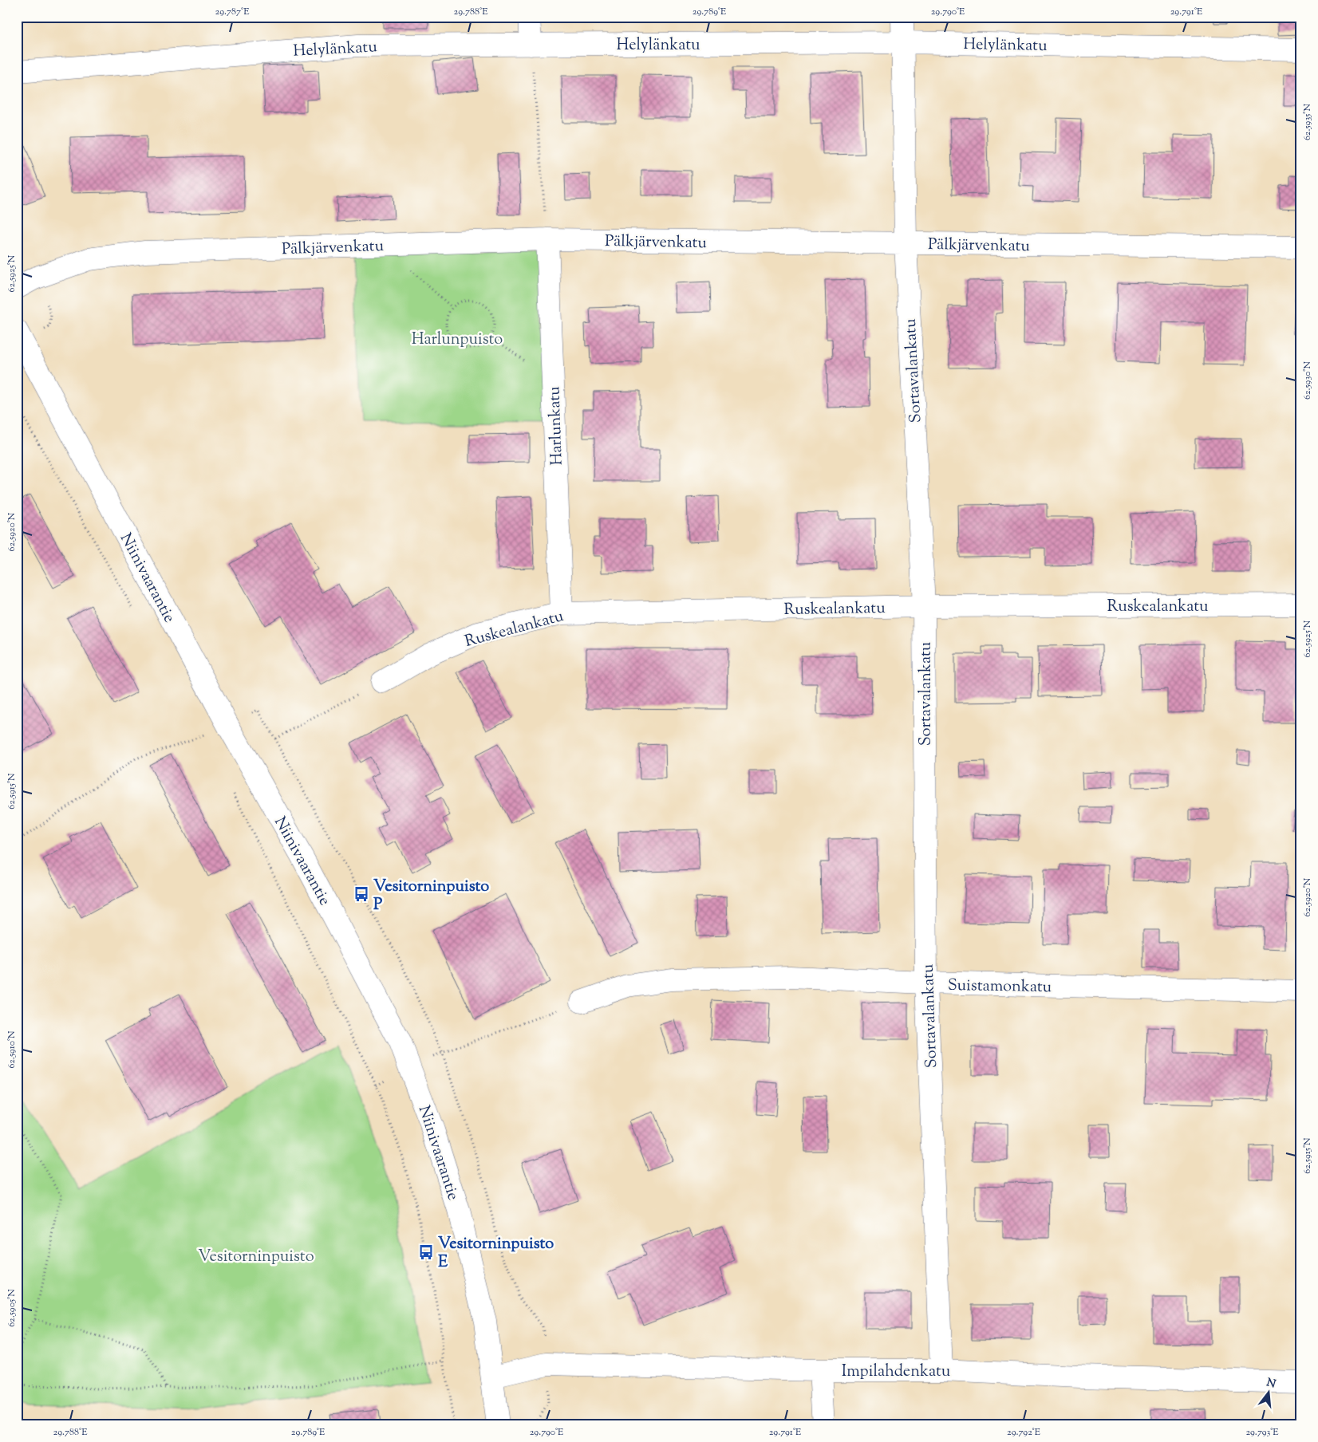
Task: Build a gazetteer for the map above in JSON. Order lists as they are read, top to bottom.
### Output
{
  "streets": {
    "street": [
      "Helylänkatu",
      "Pälkjärvenkatu",
      "Sortavalankatu",
      "Harlunkatu",
      "Niinivaarantie",
      "Ruskealankatu",
      "Suistamonkatu",
      "Impilahdenkatu"
    ]
  },
  "crossings": [
    ["Helylänkatu", "Sortavalankatu"],
    ["Pälkjärvenkatu", "Sortavalankatu"],
    ["Pälkjärvenkatu", "Harlunkatu"],
    ["Sortavalankatu", "Ruskealankatu"],
    ["Sortavalankatu", "Suistamonkatu"],
    ["Sortavalankatu", "Impilahdenkatu"],
    ["Harlunkatu", "Ruskealankatu"],
    ["Niinivaarantie", "Impilahdenkatu"]
  ],
  "parks": ["Harlunpuisto", "Vesitorninpuisto"],
  "places": {
    "bus stop": ["Vesitorninpuisto P", "Vesitorninpuisto E"]
  },
  "north": "top",
  "coordinates": [
    "29.787°E",
    "29.788°E",
    "29.789°E",
    "29.790°E",
    "29.791°E",
    "62.5935°N",
    "62.5925°N",
    "62.5930°N",
    "62.5920°N",
    "62.5915°N",
    "62.5910°N",
    "62.5905°N",
    "29.792°E",
    "29.793°E"
  ]
}
